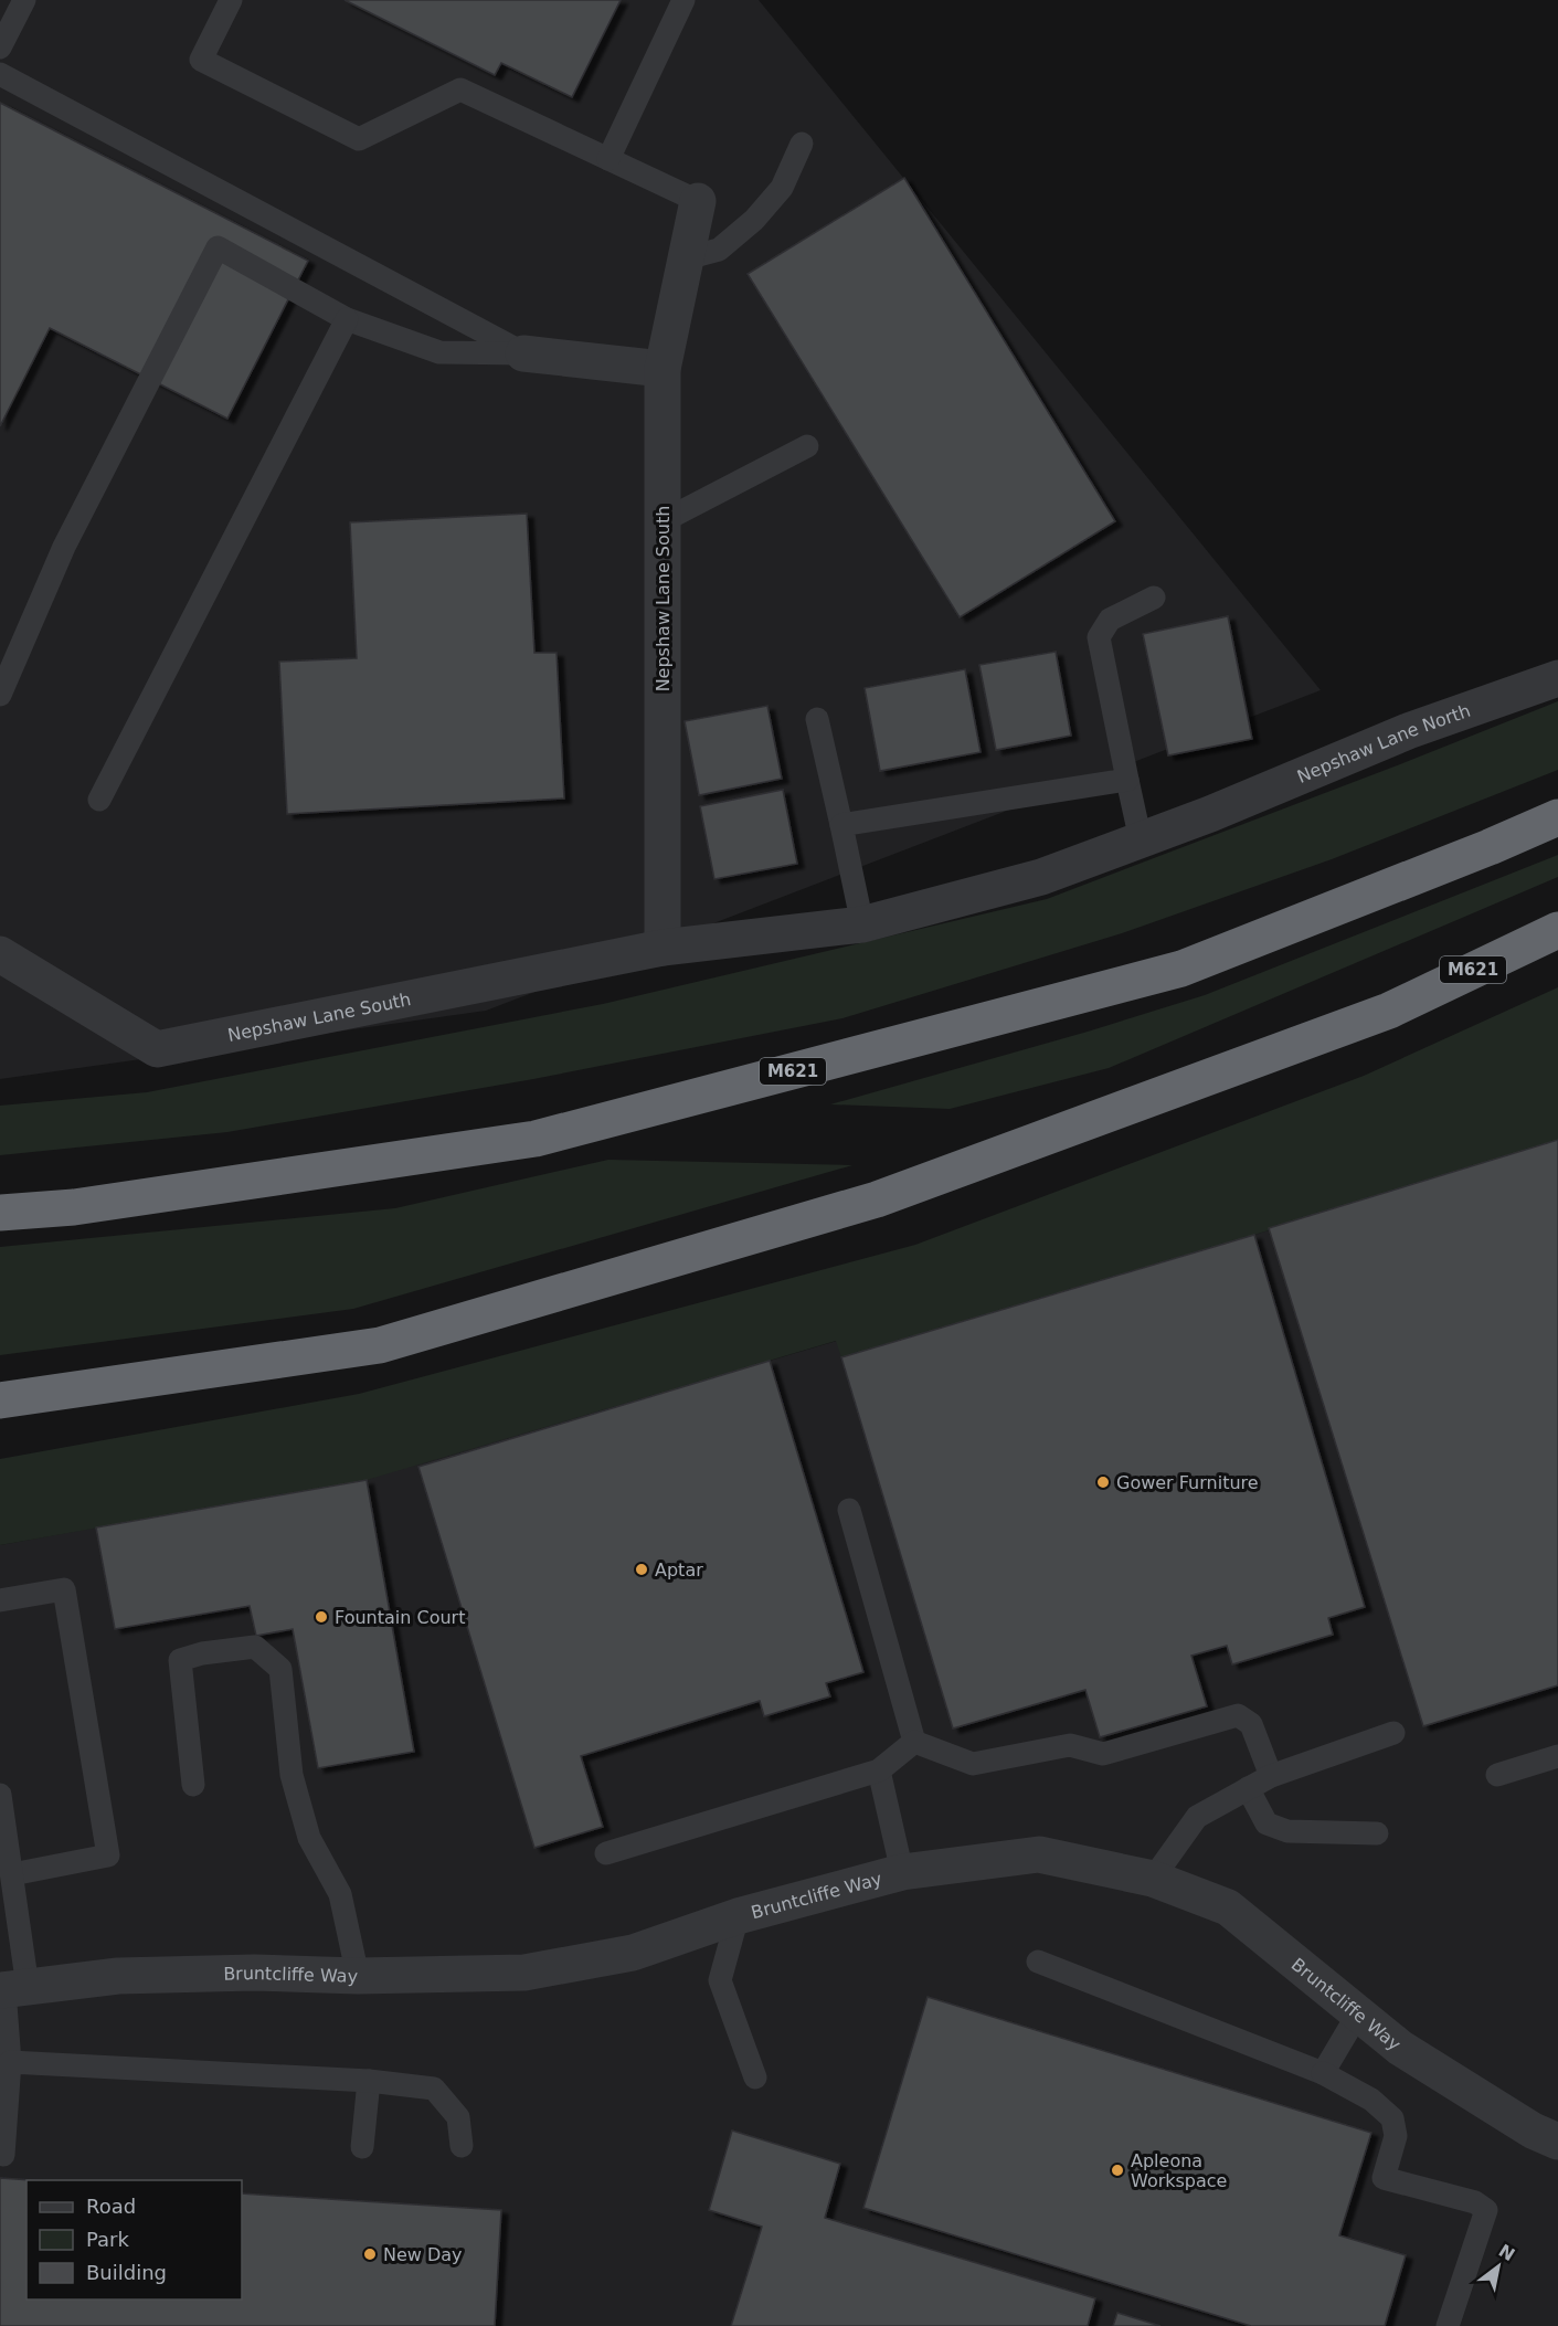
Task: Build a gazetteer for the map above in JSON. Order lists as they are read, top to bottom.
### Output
{
  "streets": {
    "highway": ["M621"],
    "street": ["Nepshaw Lane South", "Nepshaw Lane North", "Bruntcliffe Way"]
  },
  "crossings": [
    ["Nepshaw Lane South", "Nepshaw Lane North"]
  ],
  "places": [
    "Gower Furniture",
    "Aptar",
    "Fountain Court",
    "Apleona Workspace",
    "New Day"
  ],
  "legend": ["Road", "Park", "Building"],
  "north": "top right"
}
